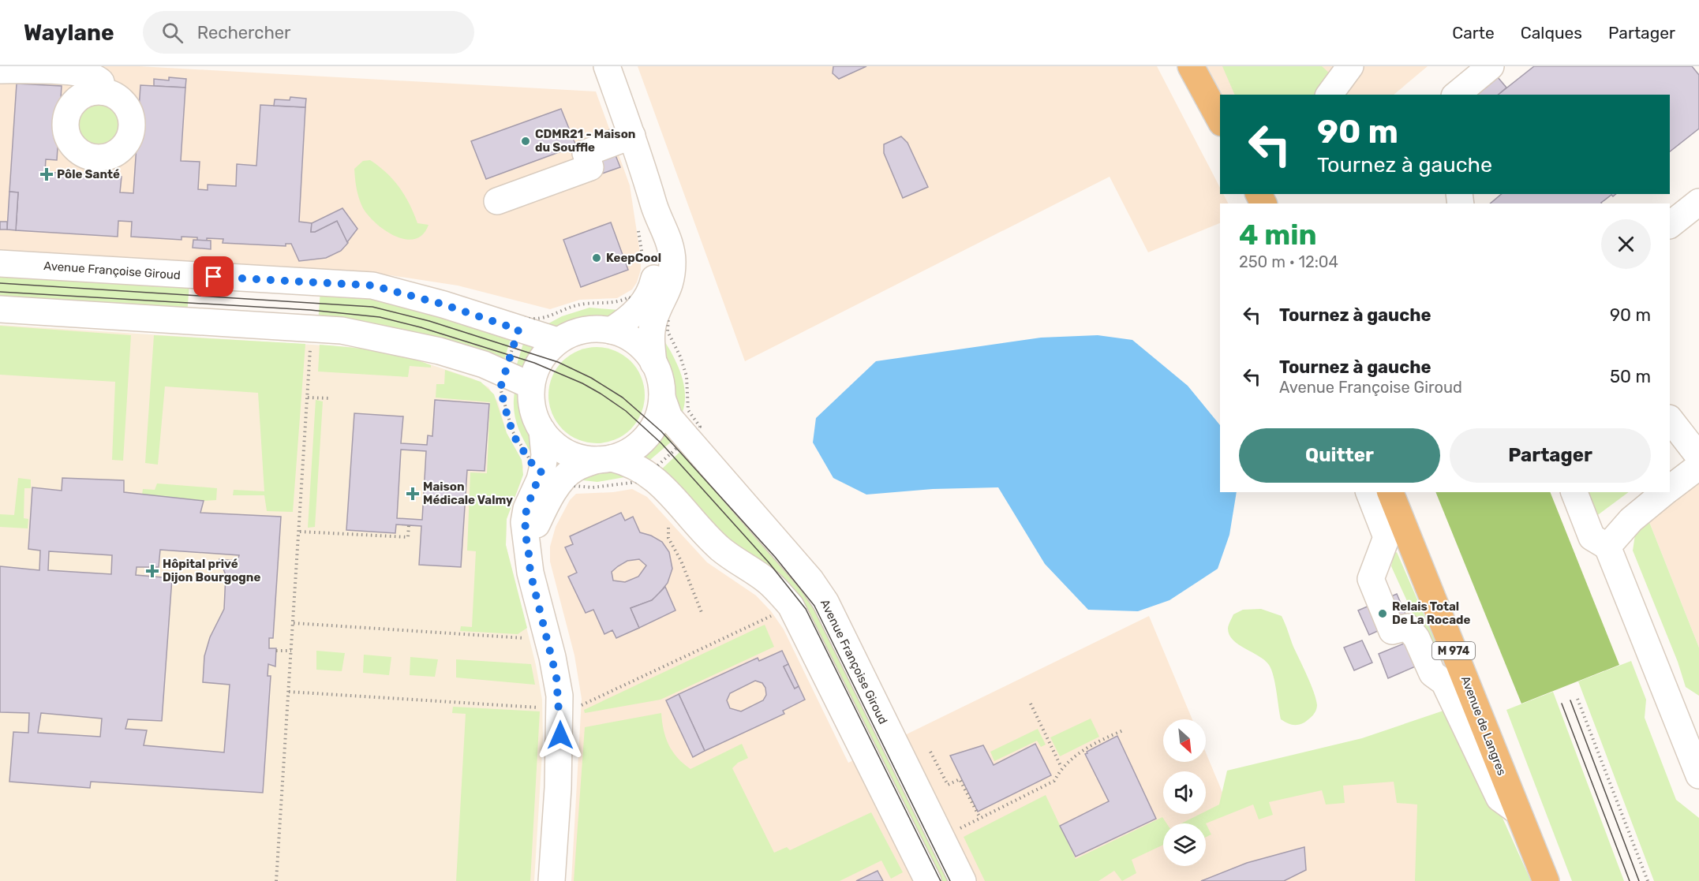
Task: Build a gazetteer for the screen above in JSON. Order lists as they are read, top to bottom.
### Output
{
  "streets": {
    "main road": ["M 974", "Avenue de Langres"],
    "street": ["Avenue Françoise Giroud"]
  },
  "places": {
    "other": ["CDMR21 - Maison du Souffle", "KeepCool", "Relais Total De La Rocade"],
    "health": ["Pôle Santé", "Maison Médicale Valmy", "Hôpital privé Dijon Bourgogne"]
  },
  "north": "bottom right",
  "page": {
    "header": "Waylane",
    "search": "Rechercher",
    "nav": ["Carte", "Calques", "Partager"],
    "turn": ["90 m", "Tournez à gauche"],
    "heading": ["4 min", "250 m · 12:04"],
    "list": [
      {
        "name": "Tournez à gauche",
        "value": "90 m"
      },
      {
        "name": "Tournez à gauche",
        "note": "Avenue Françoise Giroud",
        "value": "50 m"
      }
    ],
    "buttons": ["Quitter", "Partager"]
  }
}
